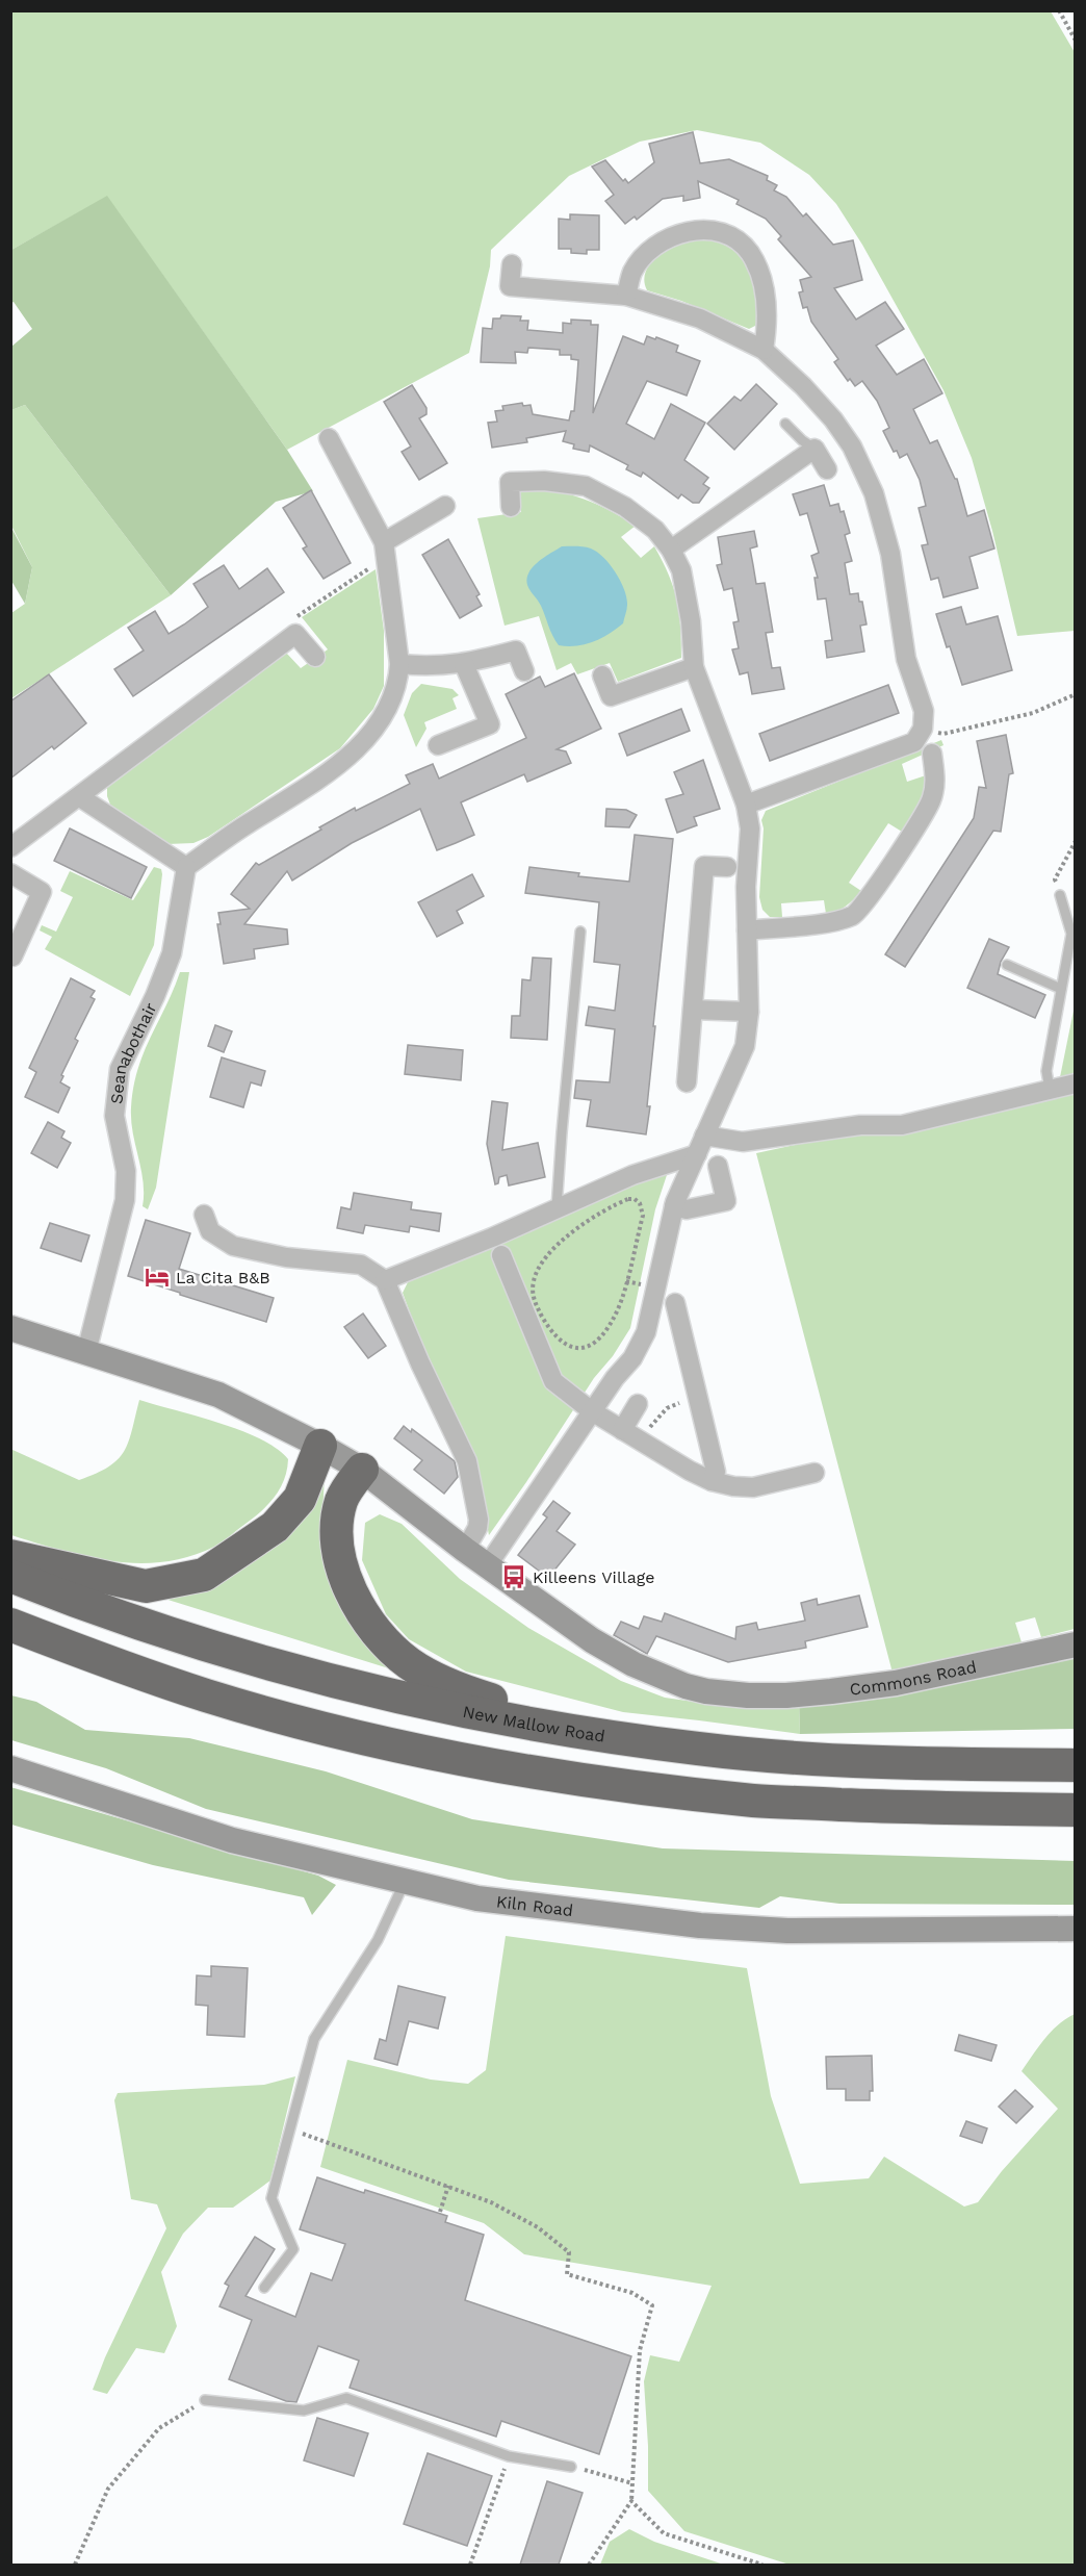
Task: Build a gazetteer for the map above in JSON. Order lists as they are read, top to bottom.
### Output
{
  "streets": {
    "highway": ["New Mallow Road"],
    "street": ["Seanabothair", "Commons Road", "Kiln Road"]
  },
  "crossings": [
    ["Seanabothair", "Commons Road"]
  ],
  "places": {
    "hotel": ["La Cita B&B"],
    "bus stop": ["Killeens Village"]
  }
}
